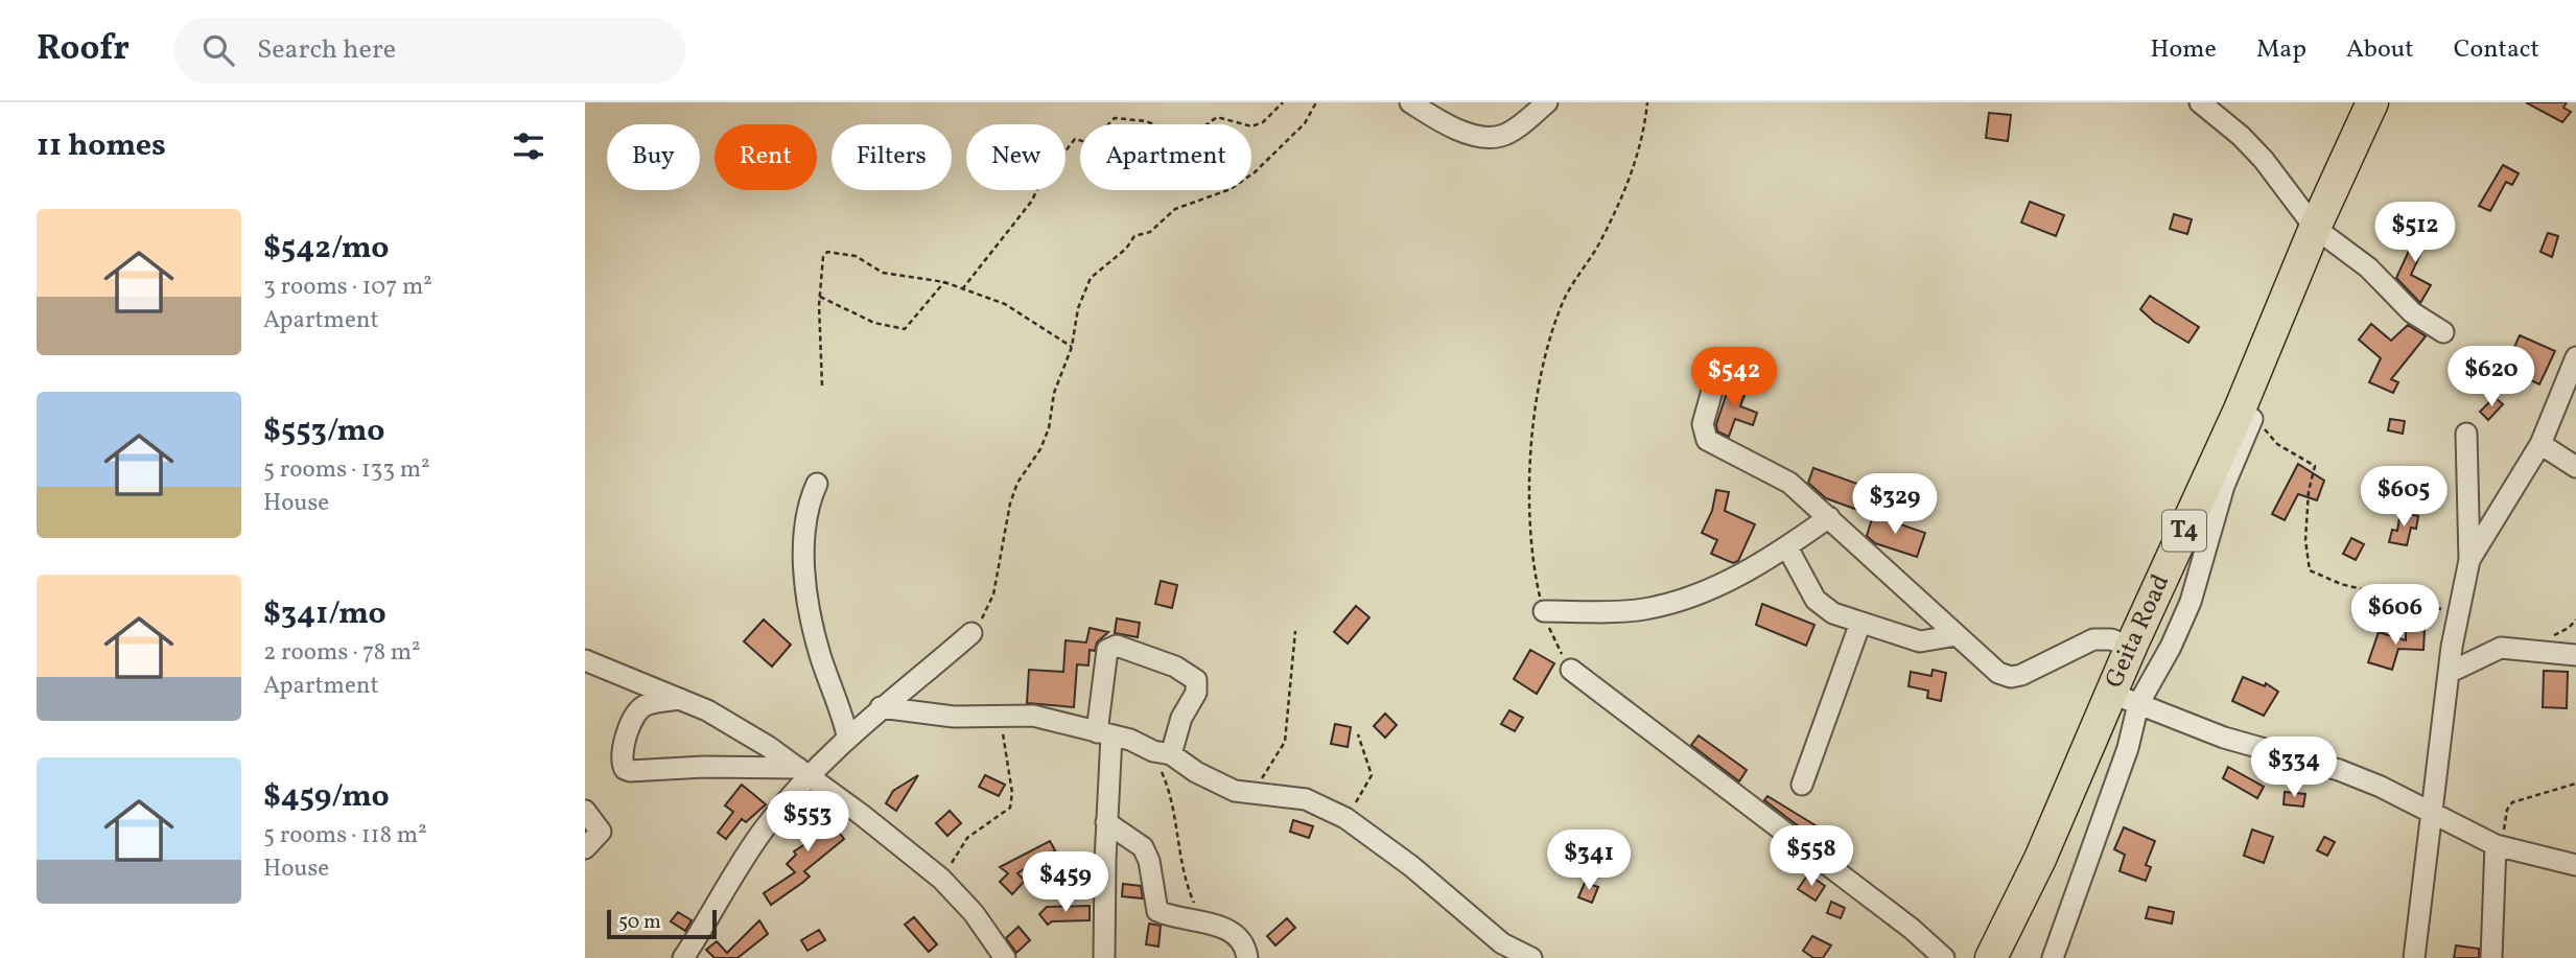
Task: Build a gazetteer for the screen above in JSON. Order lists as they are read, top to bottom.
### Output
{
  "streets": {
    "highway": ["T4", "Geita Road"]
  },
  "scale_bar": "50 m",
  "page": {
    "header": "Roofr",
    "search": "Search here",
    "nav": [
      "Home",
      "Map",
      "About",
      "Contact"
    ],
    "heading": "11 homes",
    "chip": [
      "Buy",
      "Rent",
      "Filters",
      "New",
      "Apartment"
    ],
    "list": [
      {
        "name": "$542/mo",
        "note": "3 rooms · 107 m² · Apartment"
      },
      {
        "name": "$553/mo",
        "note": "5 rooms · 133 m² · House"
      },
      {
        "name": "$341/mo",
        "note": "2 rooms · 78 m² · Apartment"
      },
      {
        "name": "$459/mo",
        "note": "5 rooms · 118 m² · House"
      }
    ],
    "price": [
      "$512",
      "$620",
      "$542",
      "$605",
      "$329",
      "$606",
      "$334",
      "$553",
      "$558",
      "$341",
      "$459"
    ],
    "scale": "50 m"
  }
}
